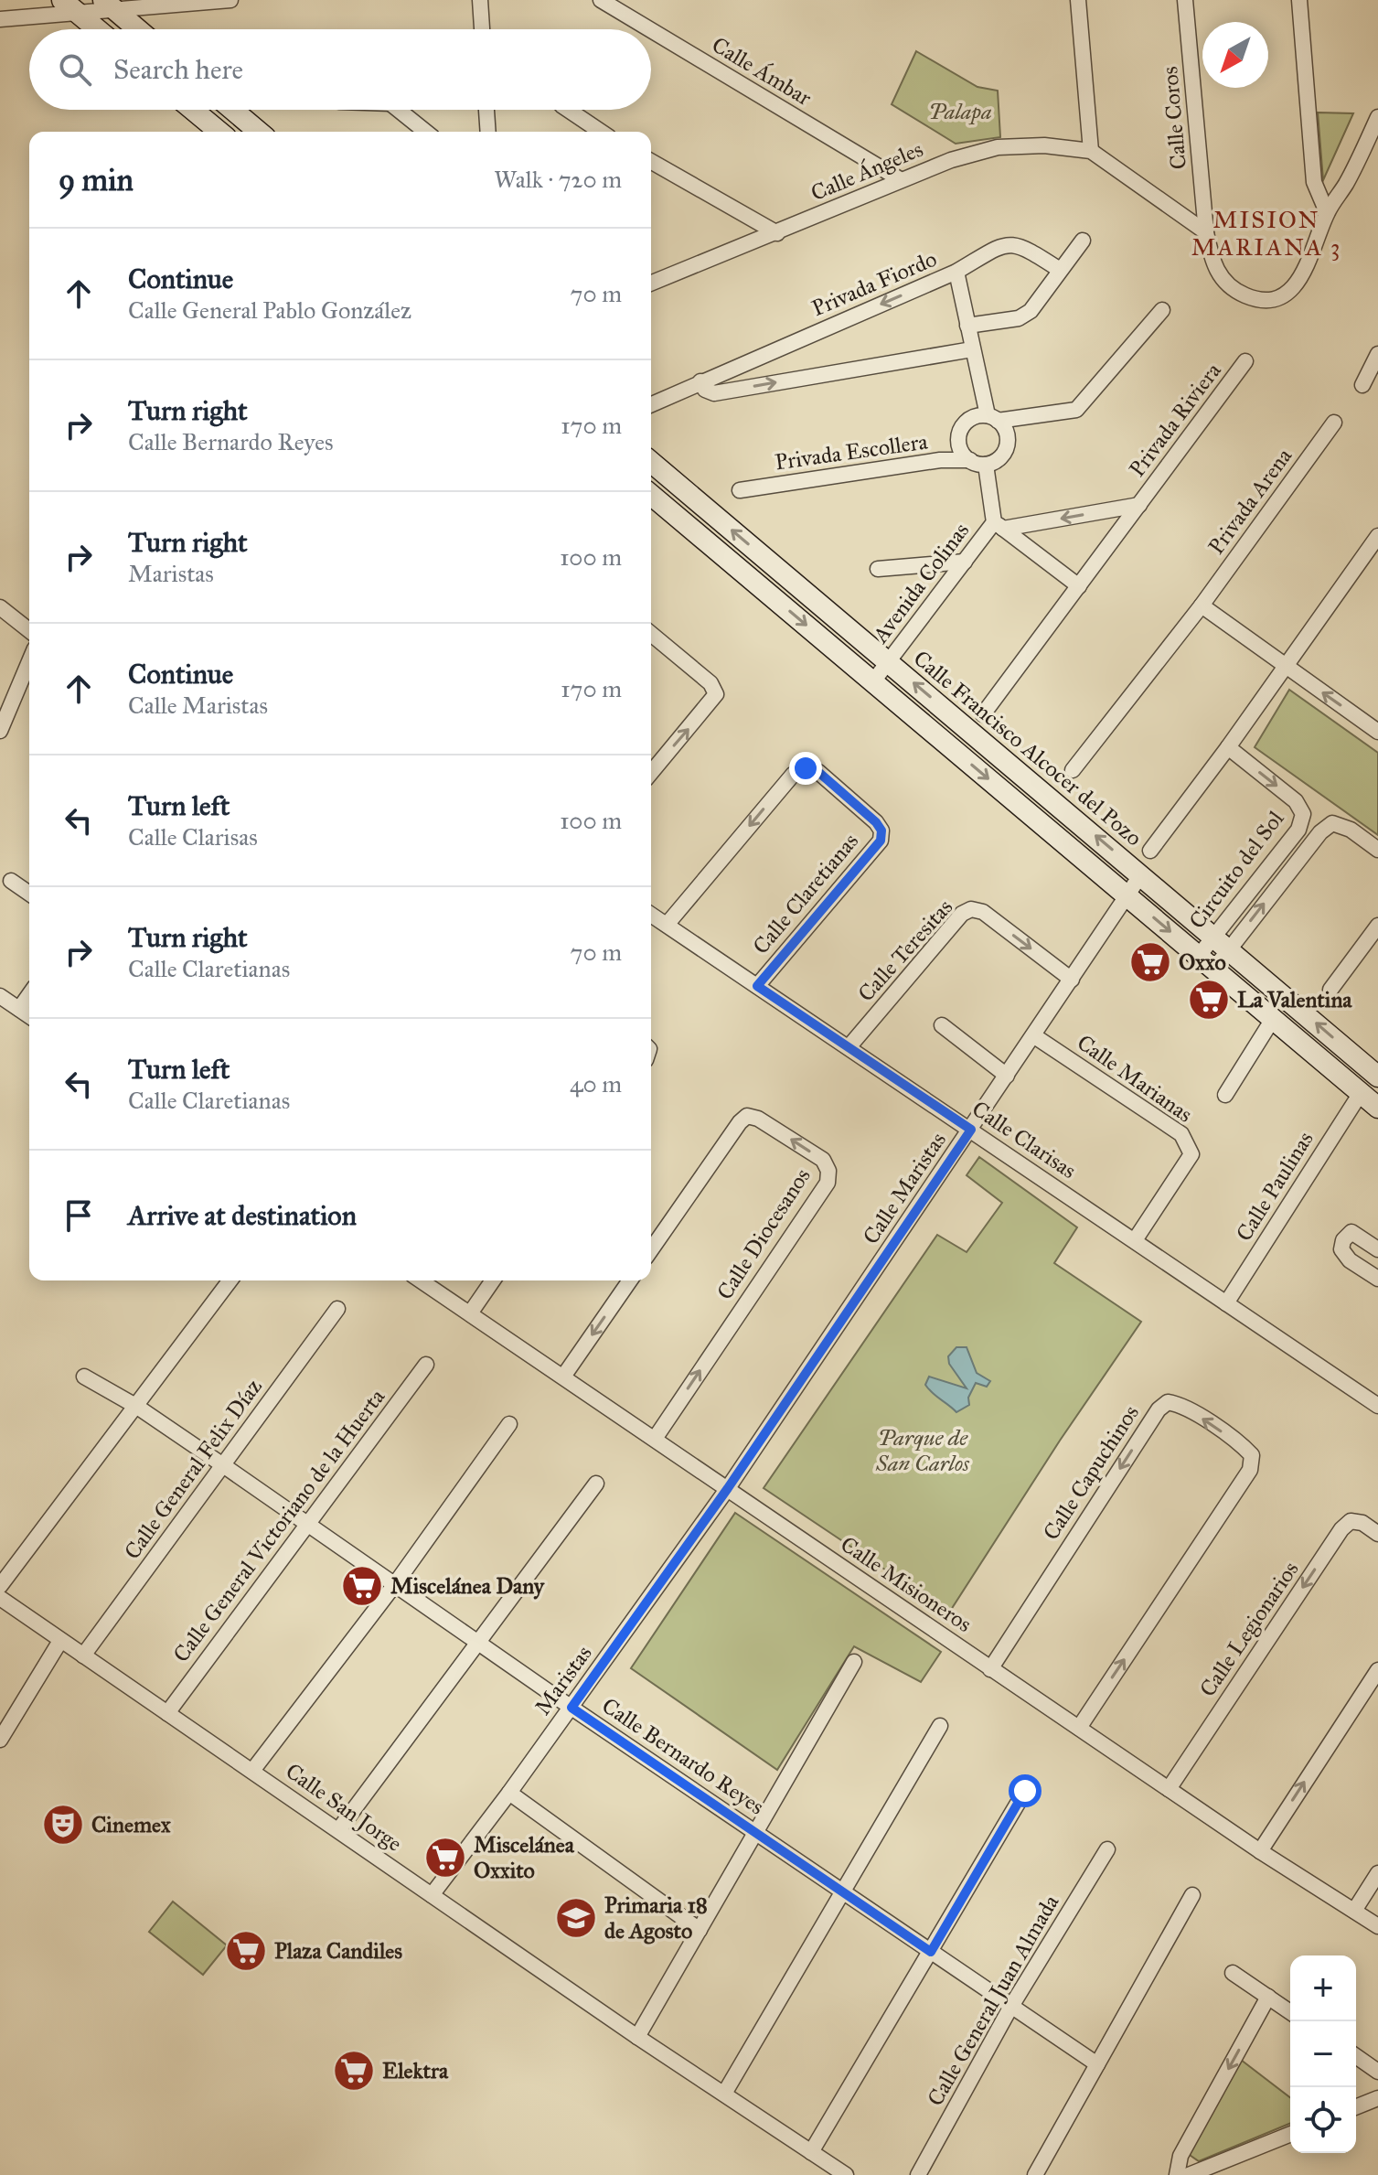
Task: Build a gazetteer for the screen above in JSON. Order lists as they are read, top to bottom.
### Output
{
  "streets": {
    "street": [
      "Calle Ámbar",
      "Calle Coros",
      "Calle Ángeles",
      "Privada Fiordo",
      "Privada Riviera",
      "Privada Escollera",
      "Privada Arena",
      "Avenida Colinas",
      "Calle Francisco Alcocer del Pozo",
      "Circuito del Sol",
      "Calle Claretianas",
      "Calle Teresitas",
      "Calle Marianas",
      "Calle Clarisas",
      "Calle Paulinas",
      "Calle Maristas",
      "Calle Diocesanos",
      "Calle General Felix Díaz",
      "Calle Capuchinos",
      "Calle General Victoriano de la Huerta",
      "Calle Misioneros",
      "Calle Legionarios",
      "Maristas",
      "Calle Bernardo Reyes",
      "Calle San Jorge",
      "Calle General Juan Almada"
    ]
  },
  "crossings": [
    ["Calle Ámbar", "Calle Ángeles"],
    ["Calle Coros", "Calle Ángeles"],
    ["Privada Riviera", "Avenida Colinas"],
    ["Privada Escollera", "Avenida Colinas"],
    ["Avenida Colinas", "Calle Francisco Alcocer del Pozo"],
    ["Calle Francisco Alcocer del Pozo", "Circuito del Sol"],
    ["Calle Francisco Alcocer del Pozo", "Calle Maristas"],
    ["Calle Claretianas", "Calle Clarisas"],
    ["Calle Teresitas", "Calle Clarisas"],
    ["Calle Teresitas", "Calle Maristas"],
    ["Calle Marianas", "Calle Clarisas"],
    ["Calle Marianas", "Calle Maristas"],
    ["Calle Clarisas", "Calle Paulinas"],
    ["Calle Clarisas", "Calle Maristas"],
    ["Calle Maristas", "Calle Misioneros"],
    ["Calle Maristas", "Maristas"],
    ["Calle Diocesanos", "Calle Misioneros"],
    ["Calle General Felix Díaz", "Calle Bernardo Reyes"],
    ["Calle General Felix Díaz", "Calle San Jorge"],
    ["Calle Capuchinos", "Calle Misioneros"],
    ["Calle General Victoriano de la Huerta", "Calle Bernardo Reyes"],
    ["Calle General Victoriano de la Huerta", "Calle San Jorge"],
    ["Calle Misioneros", "Calle Legionarios"],
    ["Calle Misioneros", "Maristas"],
    ["Maristas", "Calle Bernardo Reyes"],
    ["Maristas", "Calle San Jorge"],
    ["Calle Bernardo Reyes", "Calle General Juan Almada"]
  ],
  "districts": ["MISION MARIANA 3"],
  "parks": ["Palapa", "Parque de San Carlos"],
  "places": {
    "supermarket": [
      "Oxxo",
      "La Valentina",
      "Miscelánea Dany",
      "Miscelánea Oxxito",
      "Plaza Candiles",
      "Elektra"
    ],
    "theatre": ["Cinemex"],
    "school or university": ["Primaria 18 de Agosto"]
  },
  "north": "bottom left",
  "page": {
    "search": "Search here",
    "heading": ["9 min", "Walk · 720 m"],
    "list": [
      ["Continue", "Calle General Pablo González", "70 m"],
      ["Turn right", "Calle Bernardo Reyes", "170 m"],
      ["Turn right", "Maristas", "100 m"],
      ["Continue", "Calle Maristas", "170 m"],
      ["Turn left", "Calle Clarisas", "100 m"],
      ["Turn right", "Calle Claretianas", "70 m"],
      ["Turn left", "Calle Claretianas", "40 m"],
      "Arrive at destination"
    ],
    "map_buttons": ["+", "−"]
  }
}
